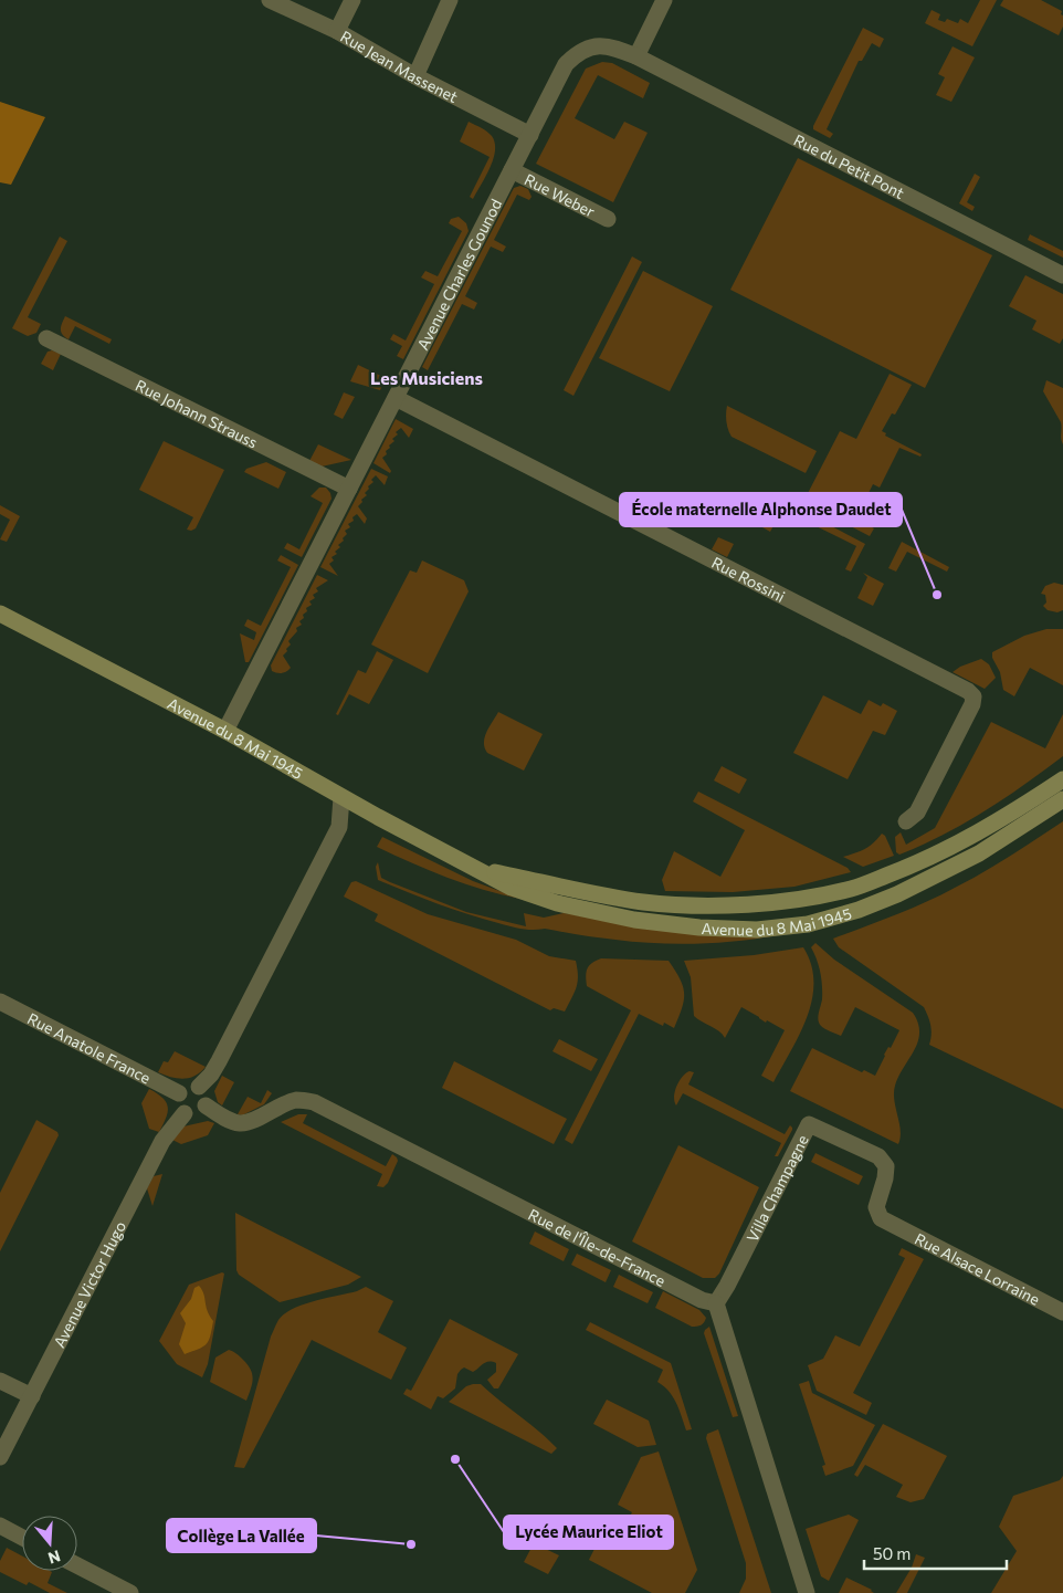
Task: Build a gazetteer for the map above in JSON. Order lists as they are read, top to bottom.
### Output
{
  "streets": {
    "main road": ["Avenue du 8 Mai 1945"],
    "street": [
      "Rue Jean Massenet",
      "Rue du Petit Pont",
      "Rue Weber",
      "Avenue Charles Gounod",
      "Rue Johann Strauss",
      "Rue Rossini",
      "Rue Anatole France",
      "Villa Champagne",
      "Rue de l'Île-de-France",
      "Rue Alsace Lorraine",
      "Avenue Victor Hugo"
    ]
  },
  "crossings": [
    ["Rue Jean Massenet", "Avenue Charles Gounod"],
    ["Rue du Petit Pont", "Avenue Charles Gounod"],
    ["Rue Weber", "Avenue Charles Gounod"],
    ["Avenue Charles Gounod", "Rue Johann Strauss"],
    ["Avenue Charles Gounod", "Rue Rossini"],
    ["Avenue Charles Gounod", "Avenue du 8 Mai 1945"],
    ["Rue Anatole France", "Rue de l'Île-de-France"],
    ["Rue Anatole France", "Avenue Victor Hugo"],
    ["Villa Champagne", "Rue de l'Île-de-France"],
    ["Villa Champagne", "Rue Alsace Lorraine"],
    ["Rue de l'Île-de-France", "Avenue Victor Hugo"]
  ],
  "districts": ["Les Musiciens"],
  "places": ["École maternelle Alphonse Daudet", "Lycée Maurice Eliot", "Collège La Vallée"],
  "scale_bar": "50 m",
  "north": "bottom"
}
